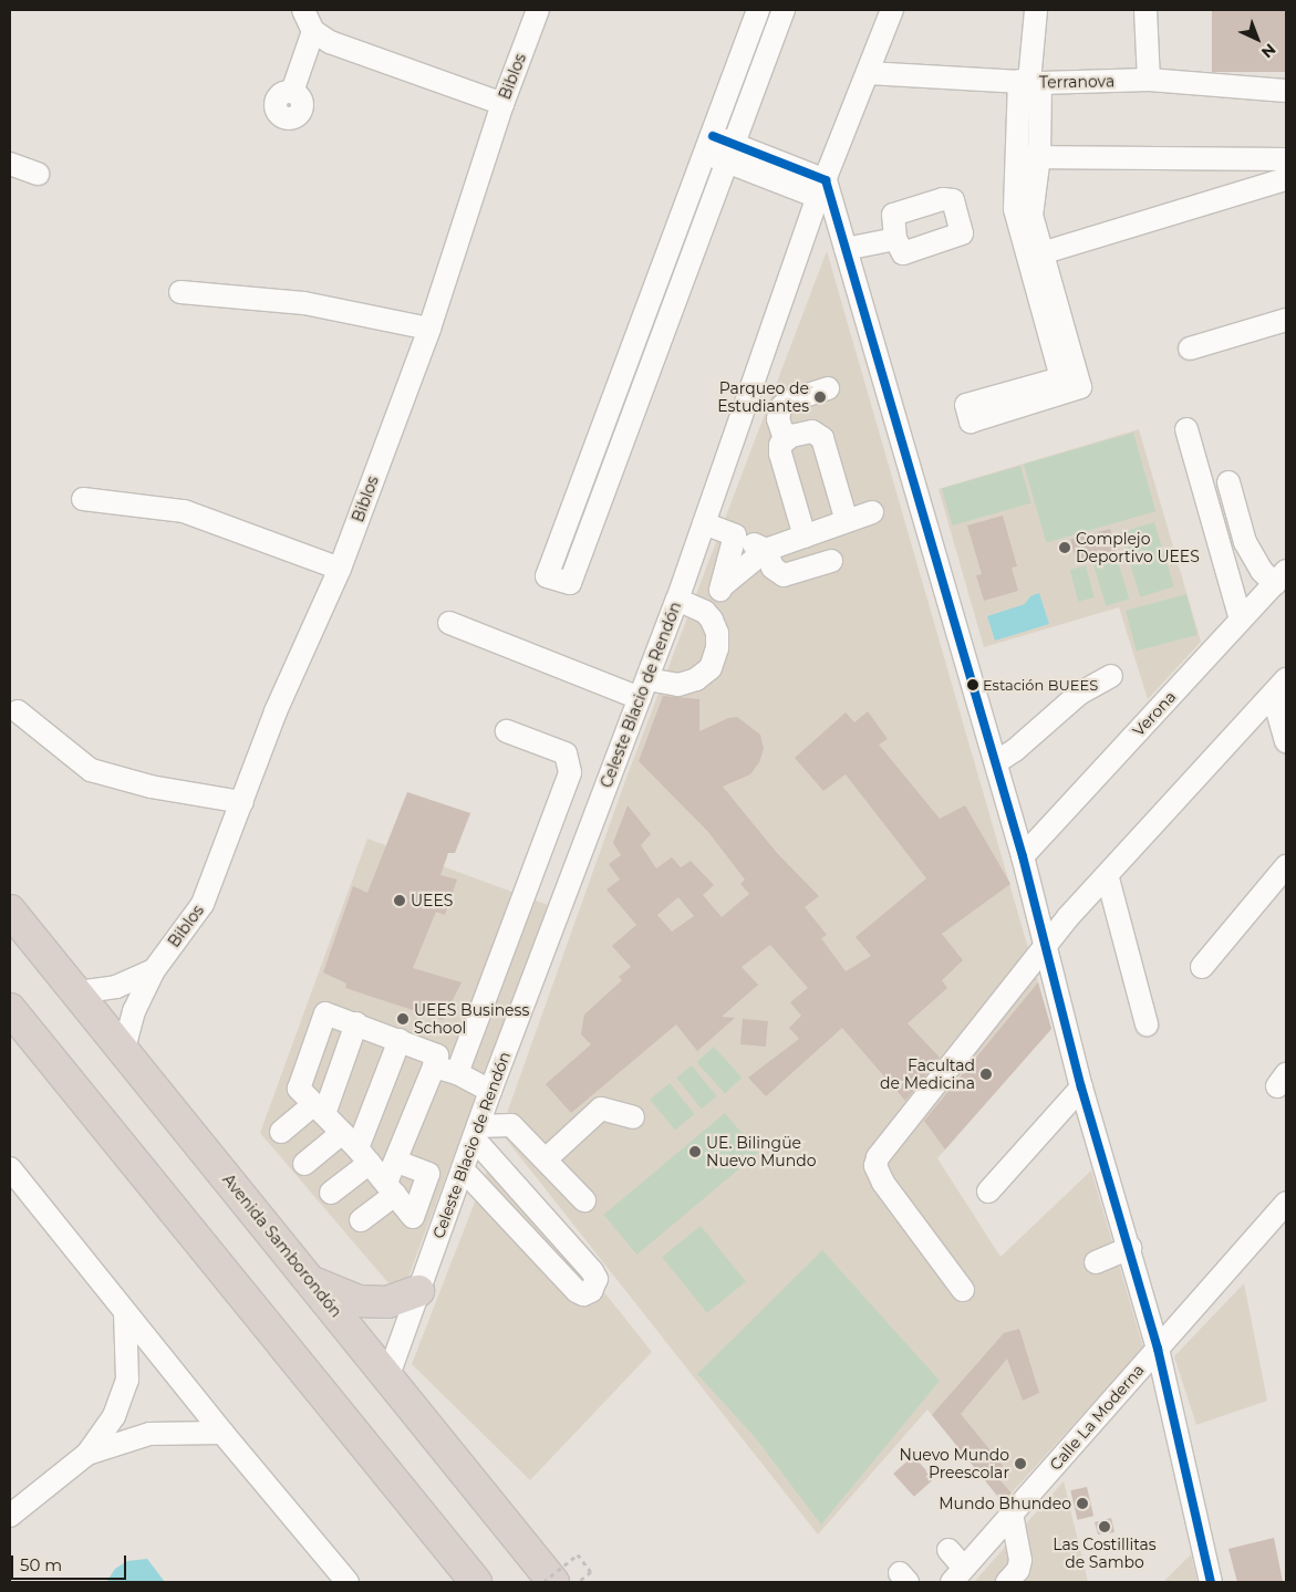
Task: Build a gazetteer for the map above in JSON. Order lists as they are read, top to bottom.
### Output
{
  "streets": {
    "highway": ["Avenida Samborondón"],
    "street": [
      "Biblos",
      "Terranova",
      "Celeste Blacio de Rendón",
      "Verona",
      "Calle La Moderna"
    ]
  },
  "crossings": [
    ["Biblos", "Avenida Samborondón"],
    ["Terranova", "Celeste Blacio de Rendón"],
    ["Celeste Blacio de Rendón", "Avenida Samborondón"]
  ],
  "places": [
    "Parqueo de Estudiantes",
    "Complejo Deportivo UEES",
    "Estación BUEES",
    "UEES",
    "UEES Business School",
    "Facultad de Medicina",
    "UE. Bilingüe Nuevo Mundo",
    "Nuevo Mundo Preescolar",
    "Mundo Bhundeo",
    "Las Costillitas de Sambo"
  ],
  "scale_bar": "50 m",
  "north": "bottom right"
}
